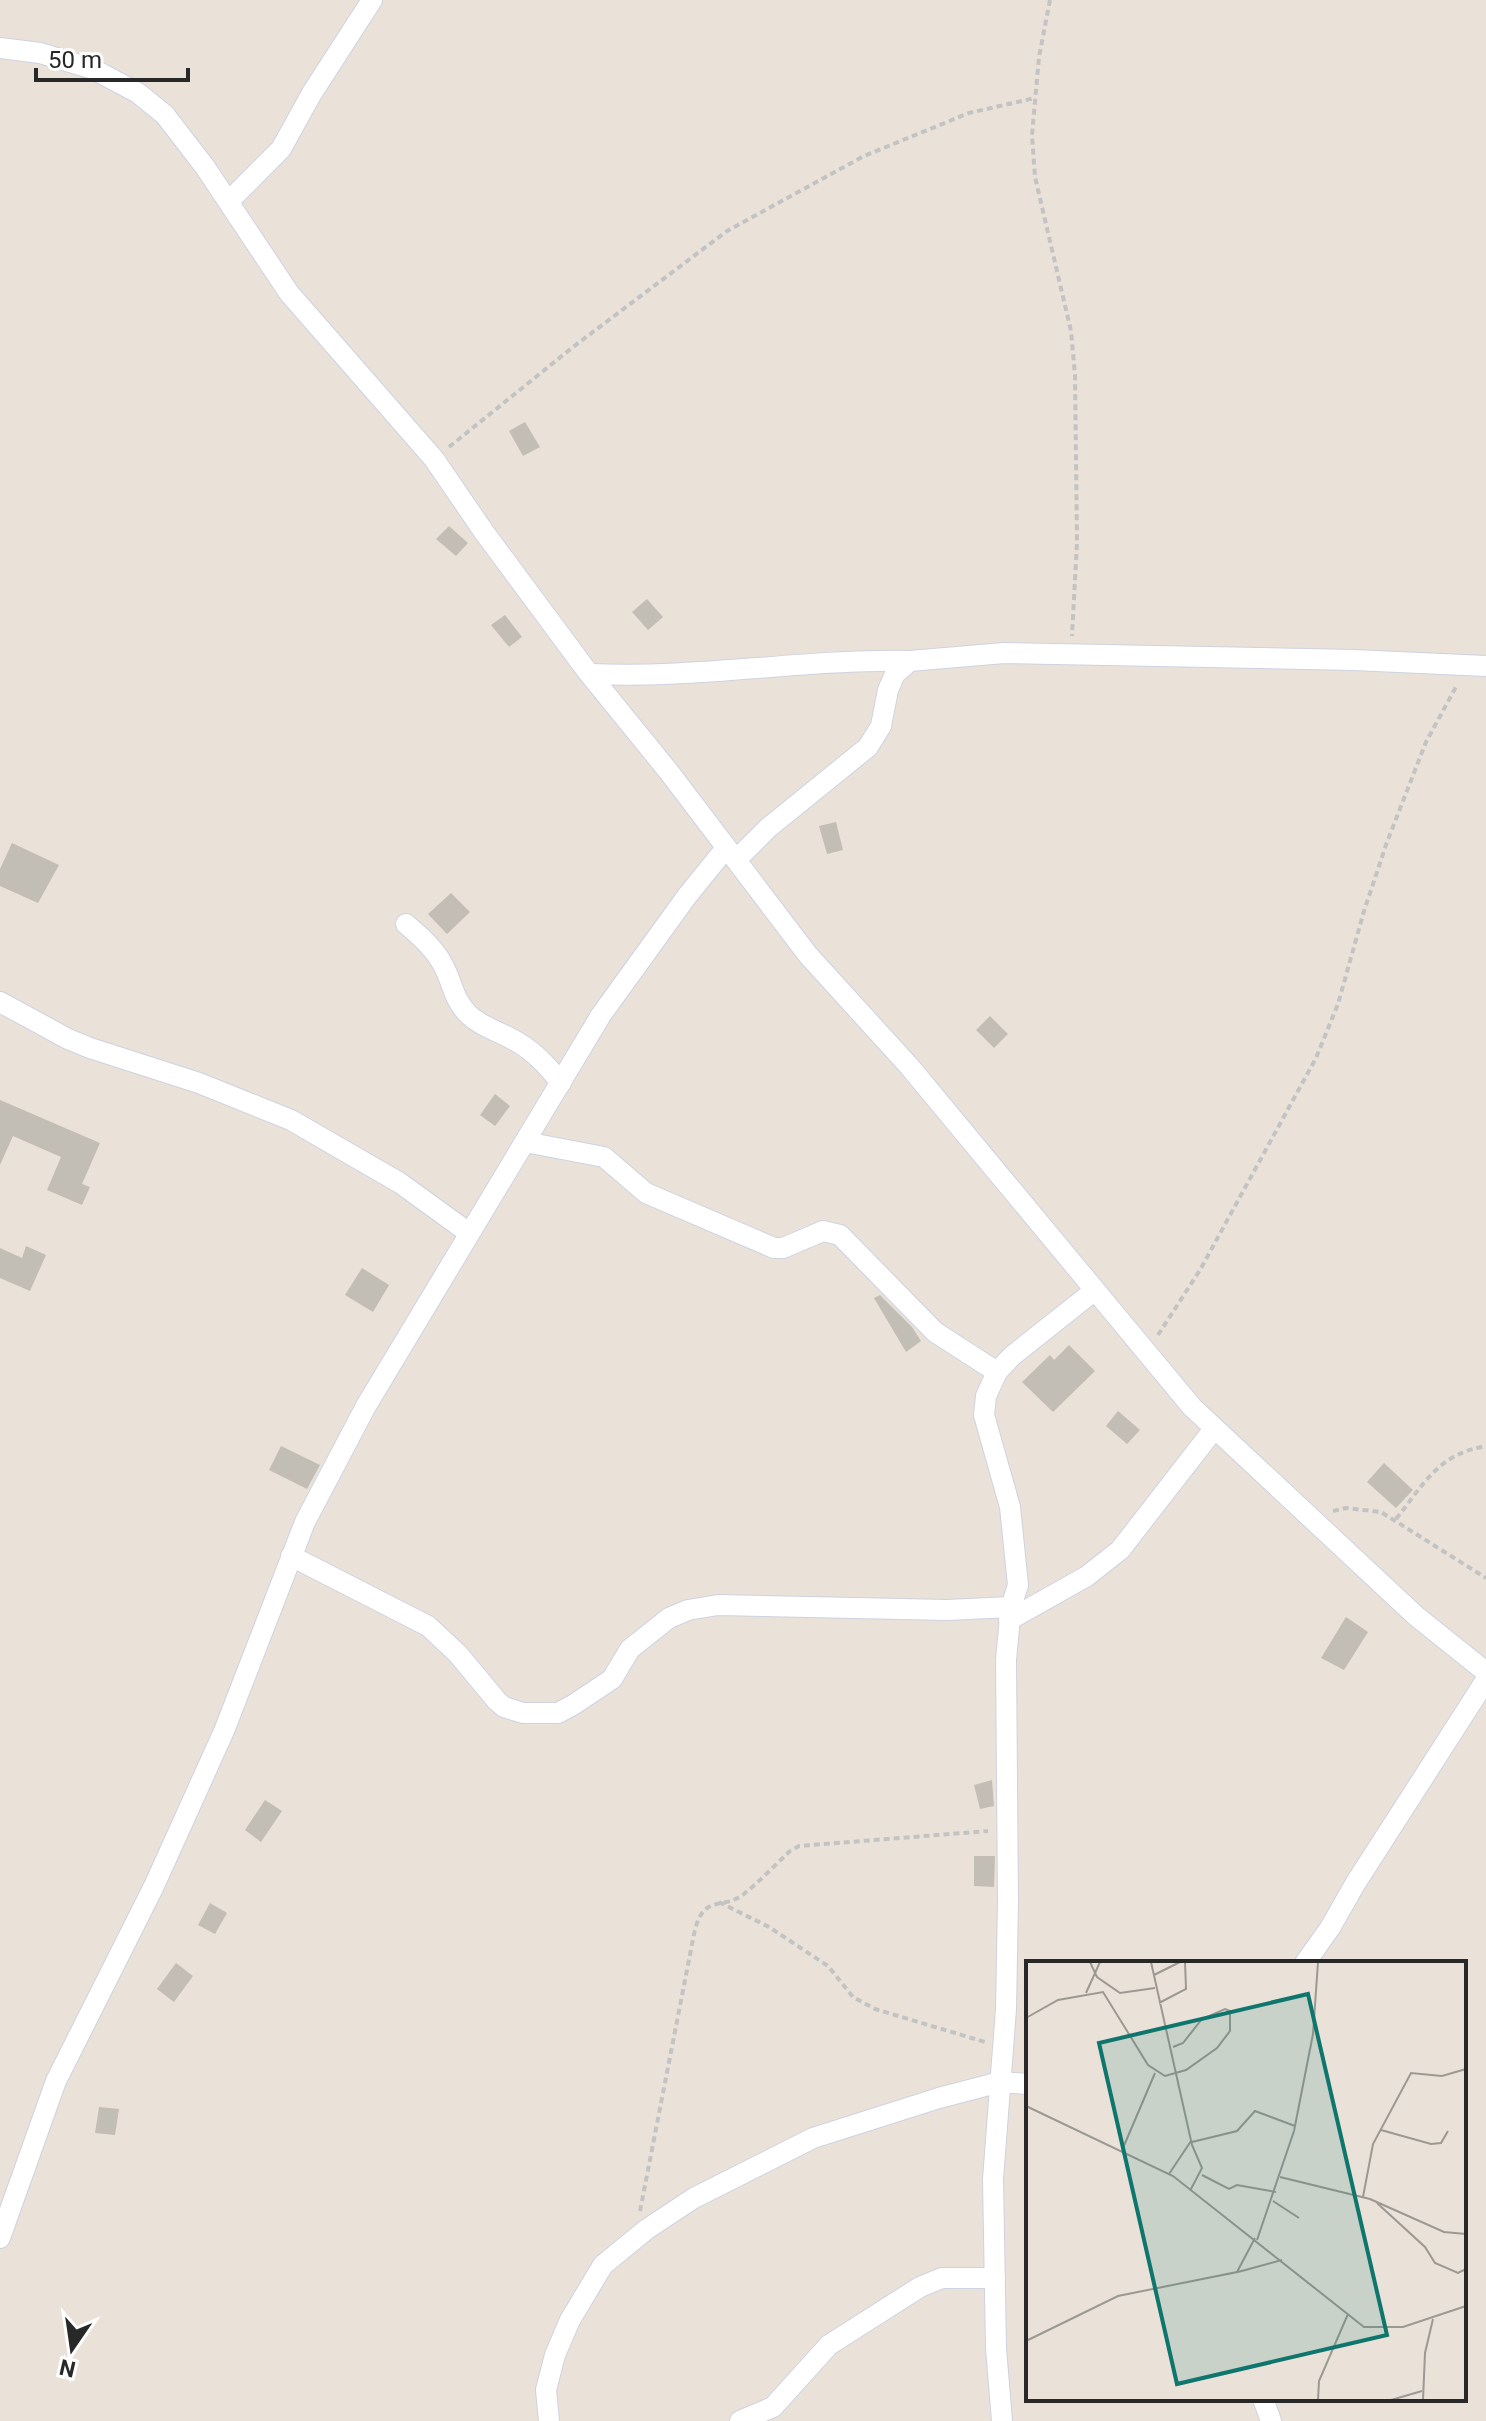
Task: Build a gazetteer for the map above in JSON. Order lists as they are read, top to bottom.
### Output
{
  "scale_bar": "50 m",
  "north": "bottom"
}
